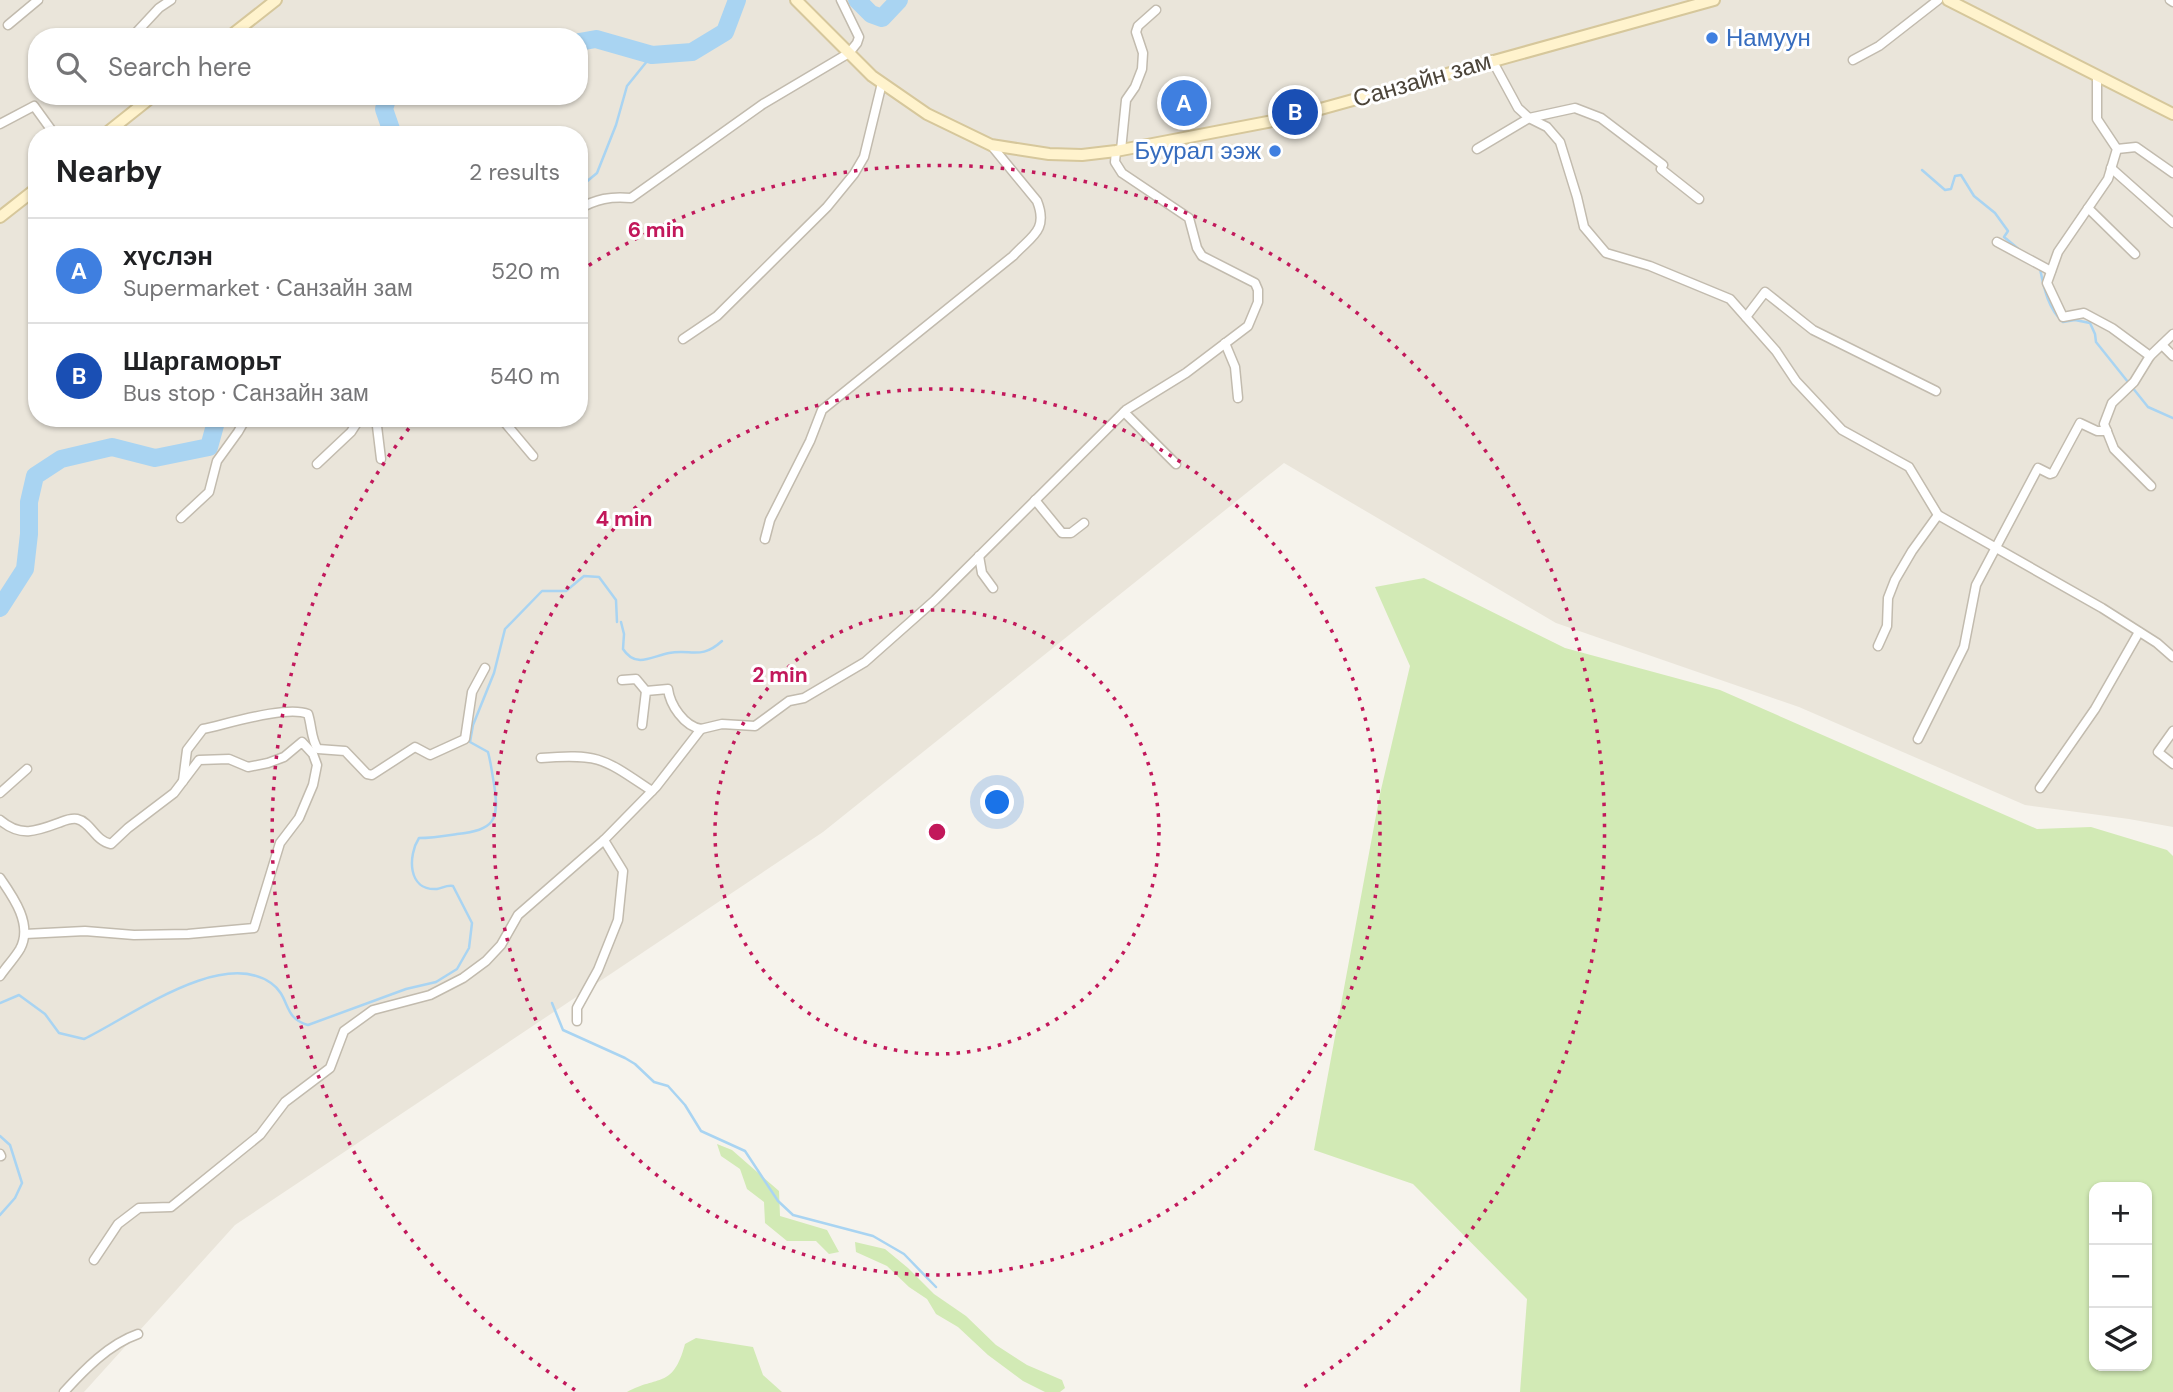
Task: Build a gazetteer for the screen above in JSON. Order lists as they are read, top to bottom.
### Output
{
  "streets": {
    "main road": ["Санзайн зам"]
  },
  "places": ["Намуун", "Буурал ээж"],
  "page": {
    "search": "Search here",
    "pins": ["A", "B"],
    "heading": ["Nearby", "2 results"],
    "list": [
      {
        "mark": "A",
        "name": "хүслэн",
        "note": "Supermarket · Санзайн зам",
        "value": "520 m"
      },
      {
        "mark": "B",
        "name": "Шаргаморьт",
        "note": "Bus stop · Санзайн зам",
        "value": "540 m"
      }
    ],
    "map_buttons": ["+", "−"]
  },
  "rings": ["6 min", "4 min", "2 min"]
}
